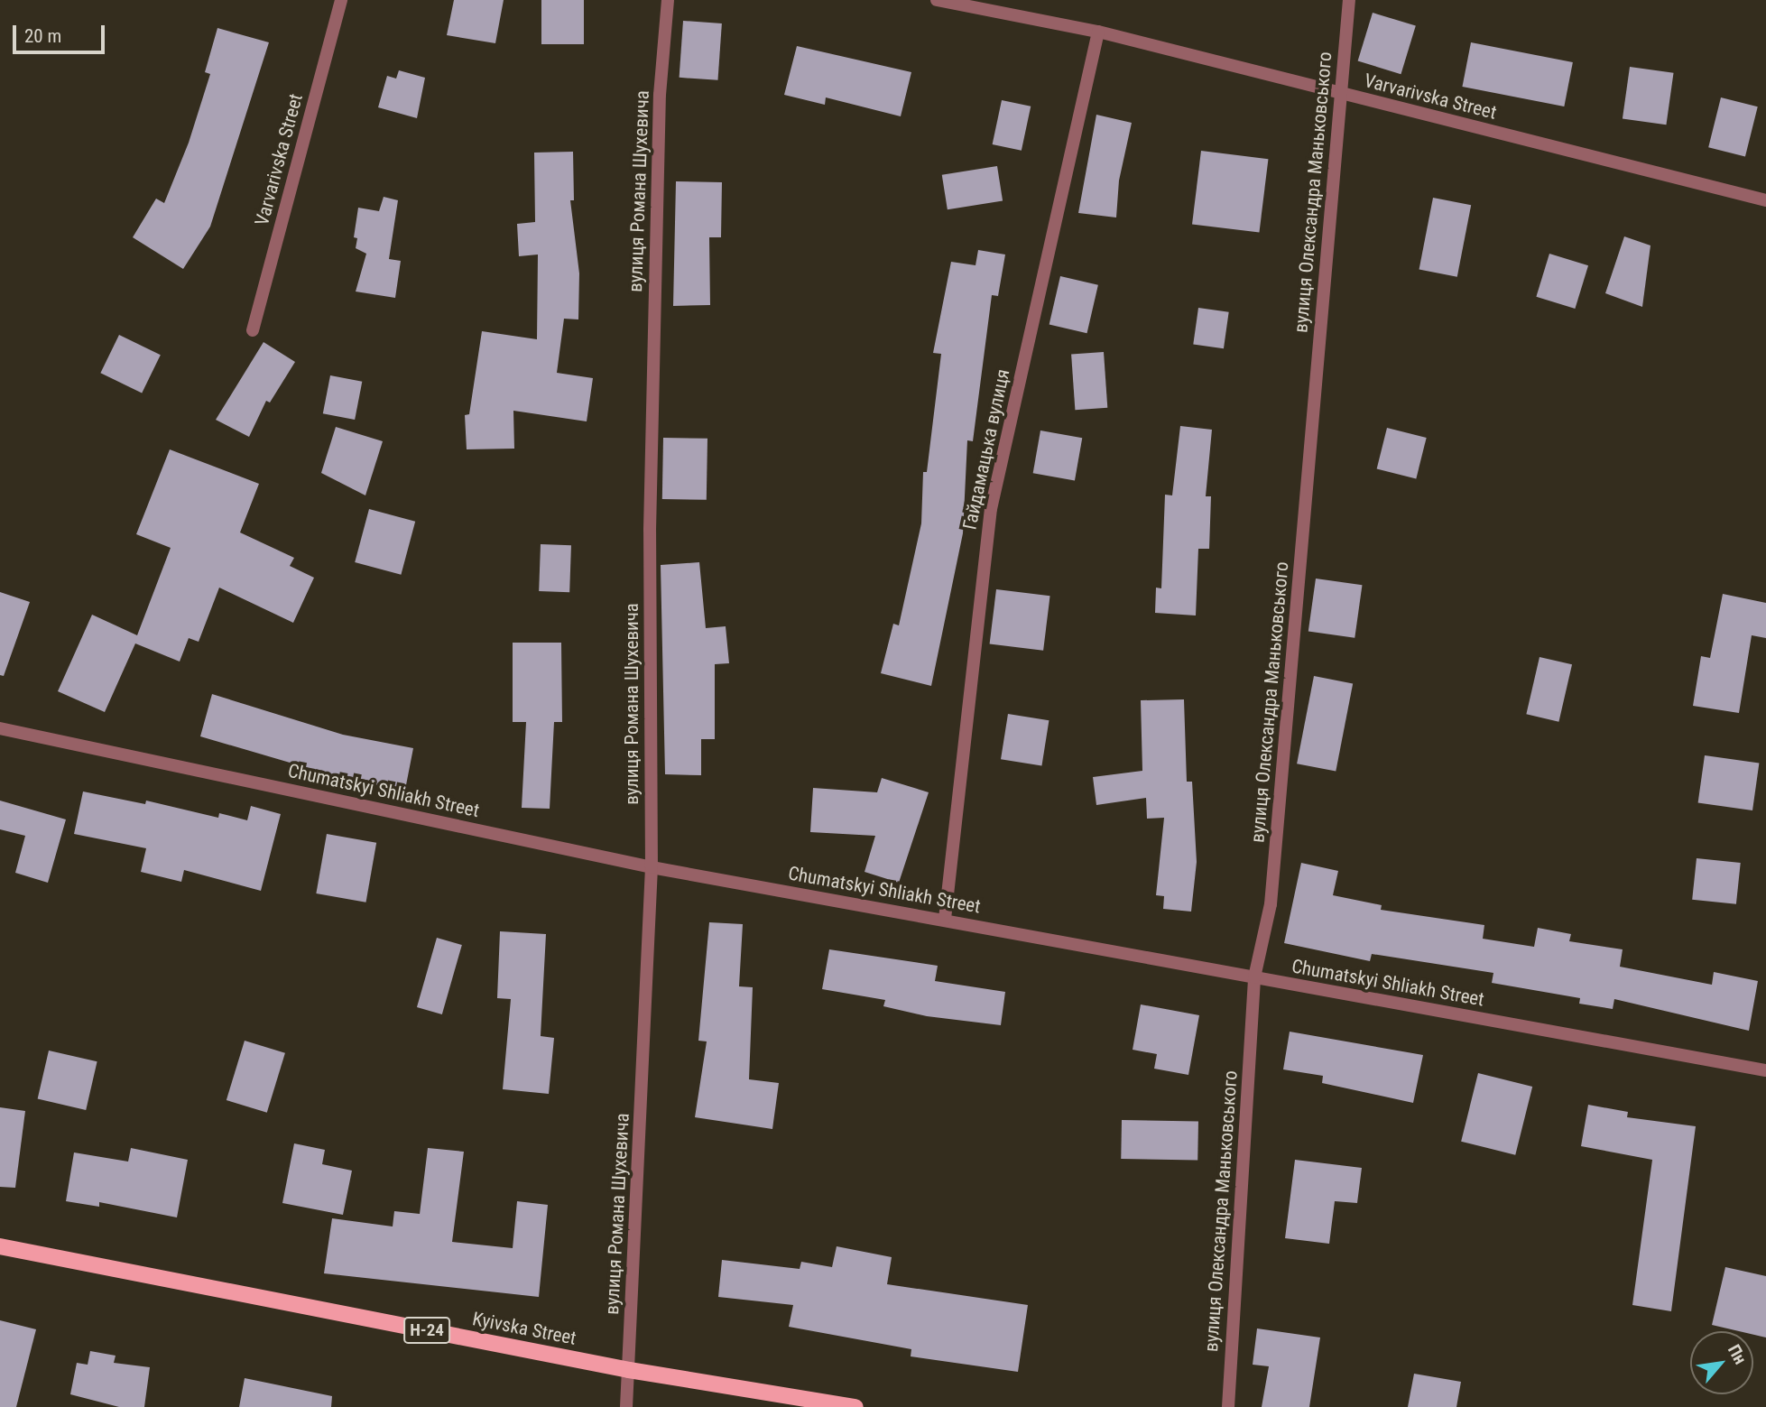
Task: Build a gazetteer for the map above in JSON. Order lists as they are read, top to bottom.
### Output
{
  "streets": {
    "main road": ["Kyivska Street", "Н-24"],
    "street": [
      "Varvarivska Street",
      "вулиця Романа Шухевича",
      "вулиця Олександра Маньковського",
      "Гайдамацька вулиця",
      "Chumatskyi Shliakh Street"
    ]
  },
  "crossings": [
    ["Varvarivska Street", "вулиця Олександра Маньковського"],
    ["Varvarivska Street", "Гайдамацька вулиця"],
    ["вулиця Романа Шухевича", "Chumatskyi Shliakh Street"],
    ["вулиця Романа Шухевича", "Kyivska Street"],
    ["вулиця Олександра Маньковського", "Chumatskyi Shliakh Street"],
    ["Гайдамацька вулиця", "Chumatskyi Shliakh Street"]
  ],
  "scale_bar": "20 m",
  "north": "top right"
}
